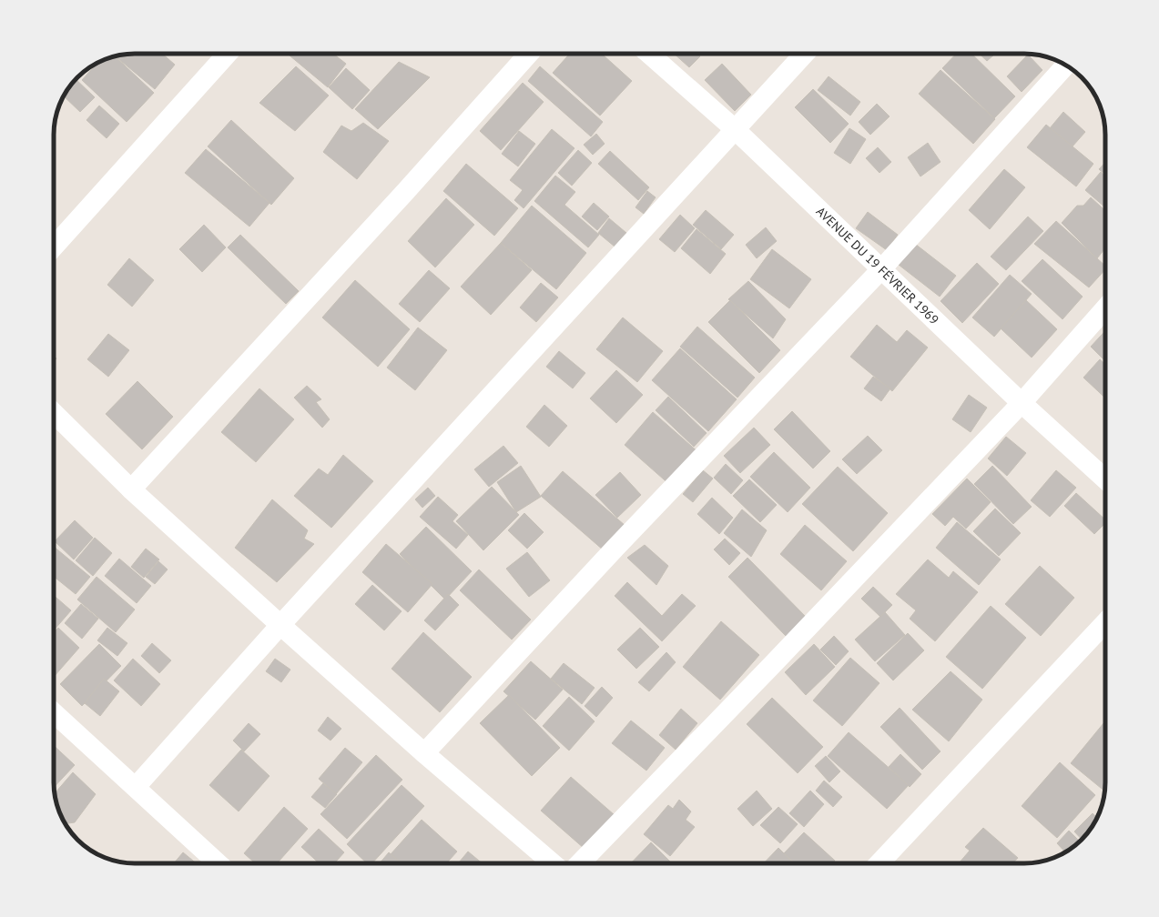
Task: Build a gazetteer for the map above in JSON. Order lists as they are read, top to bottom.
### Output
{
  "streets": {
    "street": ["AVENUE DU 19 FÉVRIER 1969"]
  }
}
